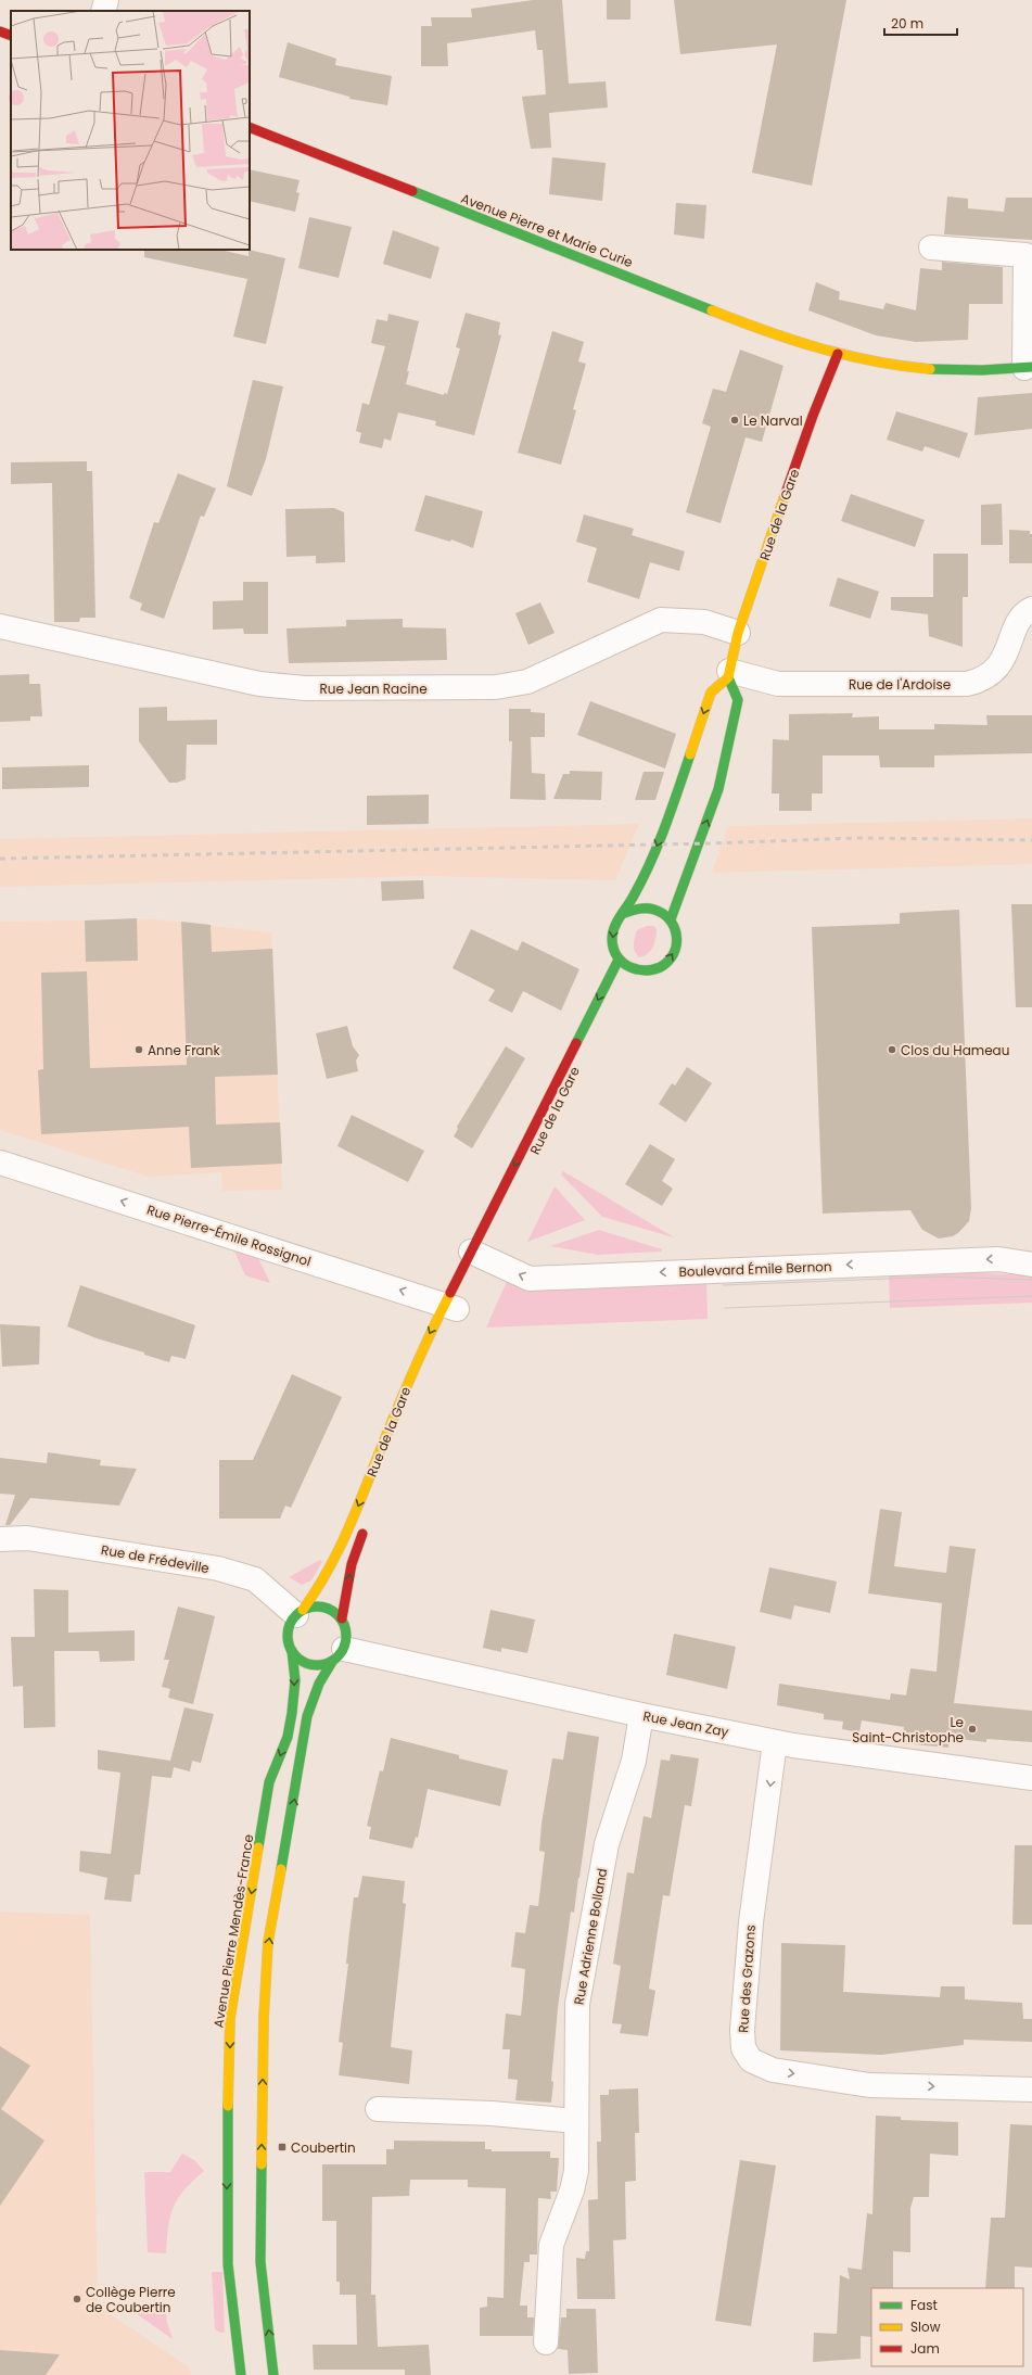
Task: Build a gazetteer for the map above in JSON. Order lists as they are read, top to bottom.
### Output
{
  "streets": {
    "street": [
      "Avenue Pierre et Marie Curie",
      "Rue de la Gare",
      "Rue de l'Ardoise",
      "Rue Jean Racine",
      "Rue Pierre-Émile Rossignol",
      "Boulevard Émile Bernon",
      "Rue de Frédeville",
      "Rue Jean Zay",
      "Avenue Pierre Mendès-France",
      "Rue Adrienne Bolland",
      "Rue des Grazons"
    ]
  },
  "crossings": [
    ["Avenue Pierre et Marie Curie", "Rue de la Gare"],
    ["Rue de la Gare", "Rue de l'Ardoise"],
    ["Rue de la Gare", "Rue Jean Racine"],
    ["Rue de la Gare", "Rue Pierre-Émile Rossignol"],
    ["Rue de la Gare", "Boulevard Émile Bernon"],
    ["Rue de la Gare", "Rue de Frédeville"],
    ["Rue de la Gare", "Rue Jean Zay"],
    ["Rue de la Gare", "Avenue Pierre Mendès-France"],
    ["Rue de Frédeville", "Rue Jean Zay"],
    ["Rue de Frédeville", "Avenue Pierre Mendès-France"],
    ["Rue Jean Zay", "Avenue Pierre Mendès-France"],
    ["Rue Jean Zay", "Rue Adrienne Bolland"],
    ["Rue Jean Zay", "Rue des Grazons"]
  ],
  "one_way": ["Rue Pierre-Émile Rossignol", "Boulevard Émile Bernon"],
  "places": {
    "other": [
      "Le Narval",
      "Anne Frank",
      "Clos du Hameau",
      "Le Saint-Christophe",
      "Collège Pierre de Coubertin"
    ],
    "transit": ["Coubertin"]
  },
  "legend": ["Fast", "Slow", "Jam"],
  "scale_bar": "20 m"
}
